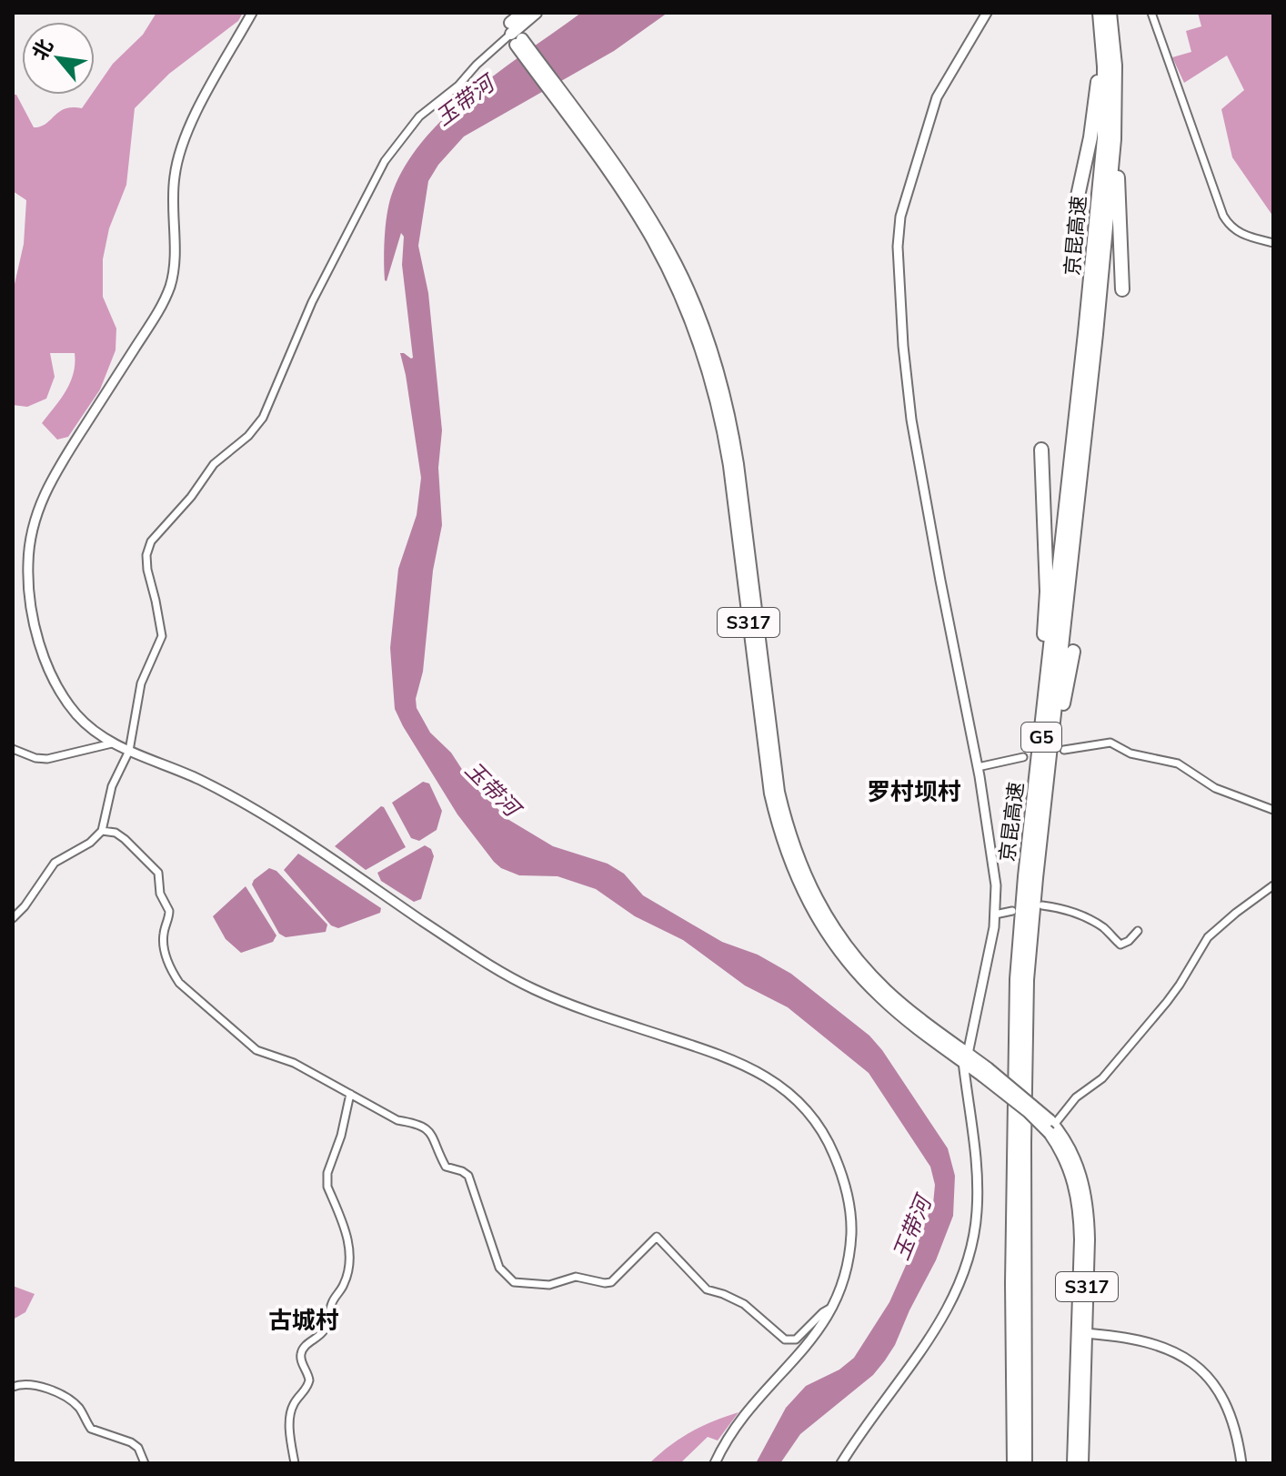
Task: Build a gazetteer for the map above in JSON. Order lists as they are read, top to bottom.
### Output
{
  "streets": {
    "highway": ["京昆高速", "G5"],
    "main road": ["S317"]
  },
  "districts": ["罗村坝村", "古城村"],
  "water": ["玉带河"],
  "north": "top left"
}
